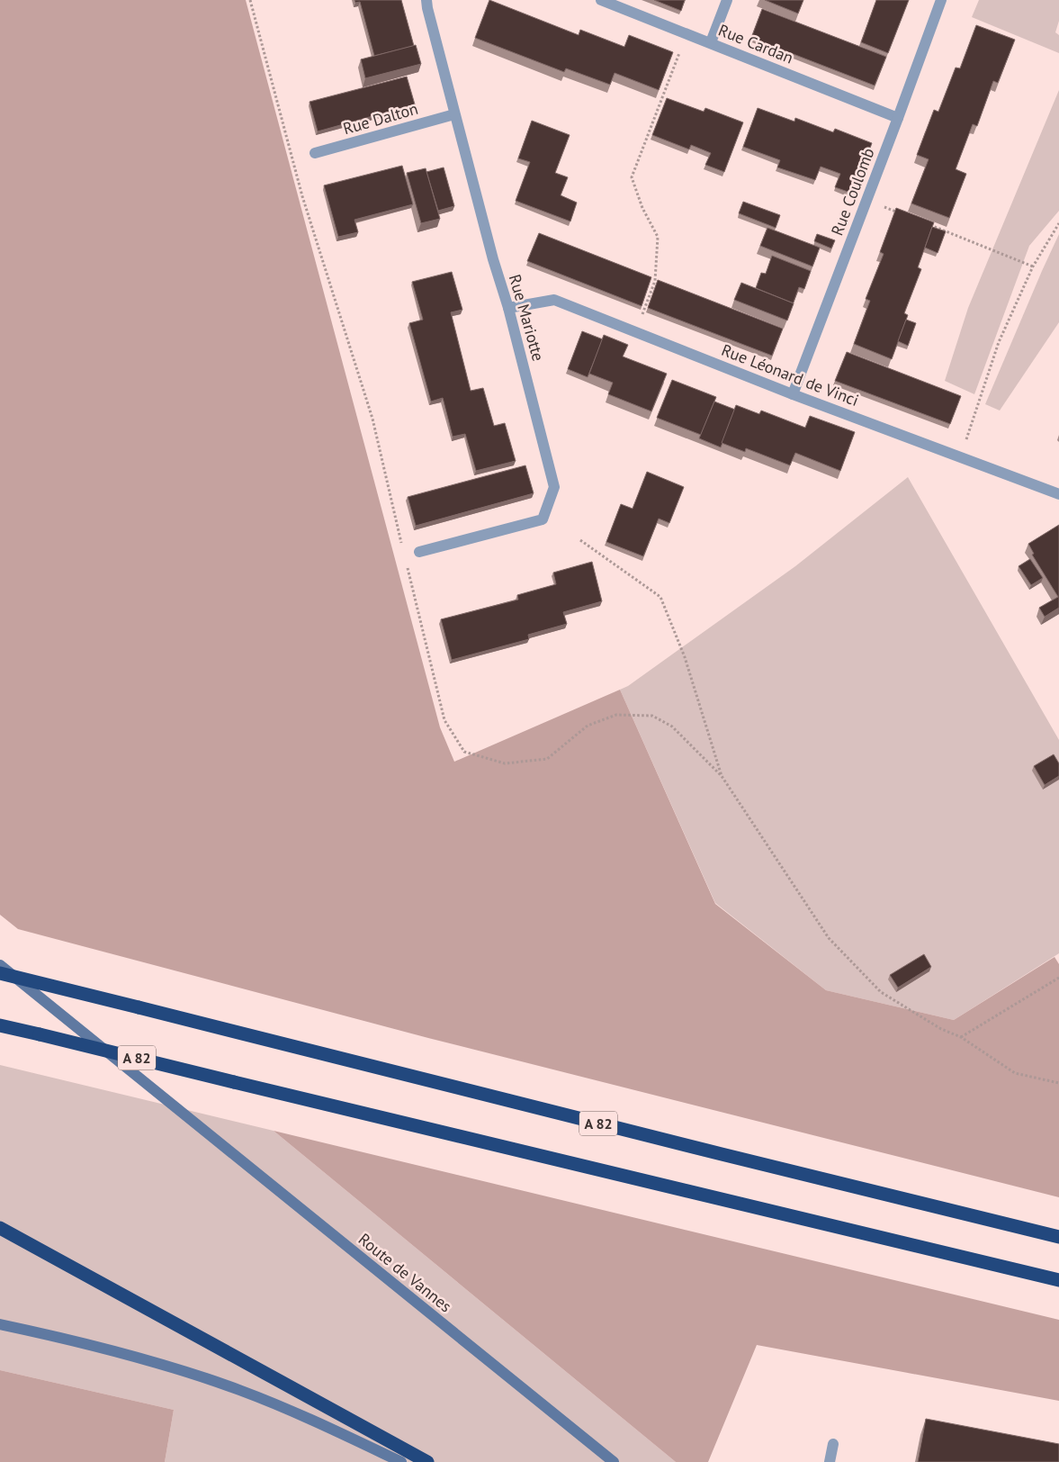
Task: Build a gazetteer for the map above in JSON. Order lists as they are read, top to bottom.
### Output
{
  "streets": {
    "highway": ["A 82"],
    "main road": ["Route de Vannes"],
    "street": [
      "Rue Cardan",
      "Rue Dalton",
      "Rue Coulomb",
      "Rue Mariotte",
      "Rue Léonard de Vinci"
    ]
  },
  "crossings": [
    ["Rue Cardan", "Rue Coulomb"],
    ["Rue Dalton", "Rue Mariotte"],
    ["Rue Coulomb", "Rue Léonard de Vinci"],
    ["Rue Mariotte", "Rue Léonard de Vinci"]
  ]
}
